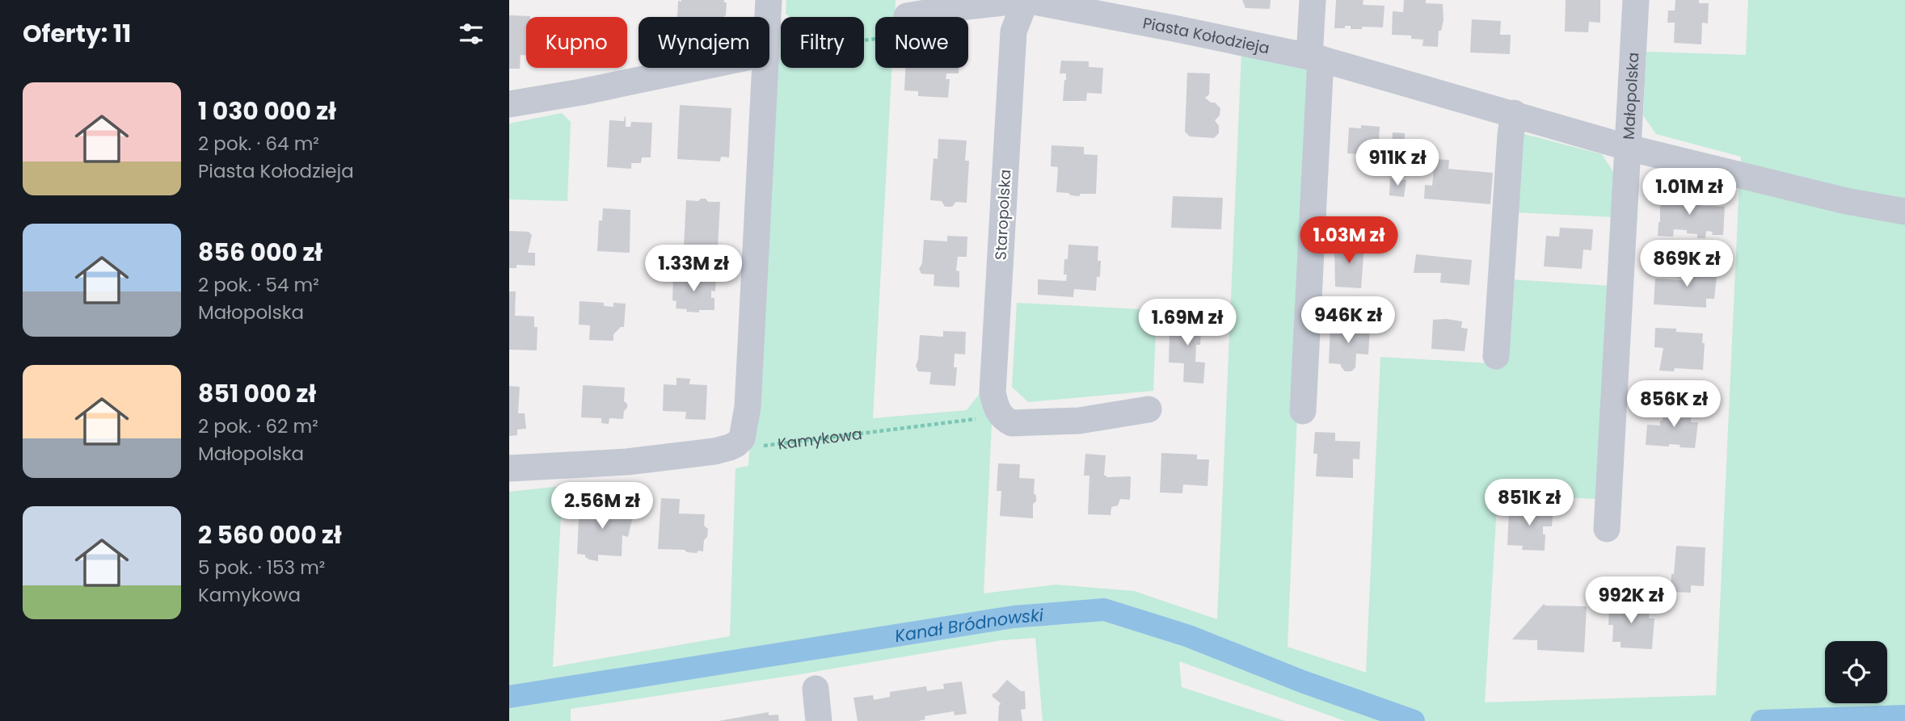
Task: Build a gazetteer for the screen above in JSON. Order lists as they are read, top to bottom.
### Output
{
  "streets": {
    "street": ["Piasta Kołodzieja", "Małopolska", "Staropolska"],
    "path": ["Kamykowa"]
  },
  "crossings": [
    ["Piasta Kołodzieja", "Małopolska"],
    ["Piasta Kołodzieja", "Staropolska"],
    ["Staropolska", "Kamykowa"]
  ],
  "water": ["Kanał Bródnowski"],
  "page": {
    "heading": "Oferty: 11",
    "chip": [
      "Kupno",
      "Wynajem",
      "Filtry",
      "Nowe"
    ],
    "list": [
      {
        "name": "1 030 000 zł",
        "note": "2 pok. · 64 m² · Piasta Kołodzieja"
      },
      {
        "name": "856 000 zł",
        "note": "2 pok. · 54 m² · Małopolska"
      },
      {
        "name": "851 000 zł",
        "note": "2 pok. · 62 m² · Małopolska"
      },
      {
        "name": "2 560 000 zł",
        "note": "5 pok. · 153 m² · Kamykowa"
      }
    ],
    "price": [
      "911K zł",
      "1.01M zł",
      "1.03M zł",
      "869K zł",
      "1.33M zł",
      "946K zł",
      "1.69M zł",
      "856K zł",
      "851K zł",
      "2.56M zł",
      "992K zł"
    ]
  }
}
